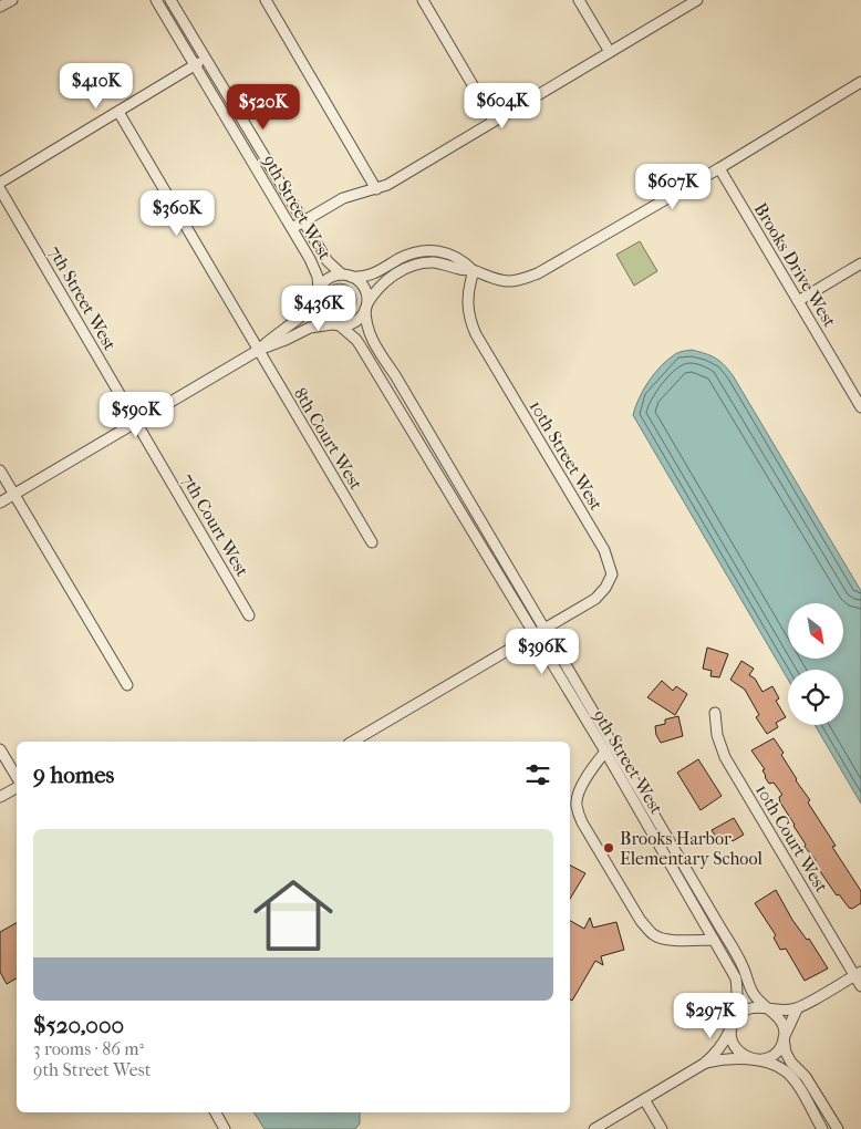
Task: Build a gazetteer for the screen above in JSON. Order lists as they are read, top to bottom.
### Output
{
  "streets": {
    "street": [
      "9th Street West",
      "Brooks Drive West",
      "7th Street West",
      "8th Court West",
      "10th Street West",
      "7th Court West",
      "10th Court West"
    ]
  },
  "crossings": [
    ["9th Street West", "10th Street West"],
    ["7th Street West", "7th Court West"]
  ],
  "places": ["Brooks Harbor Elementary School"],
  "north": "bottom right",
  "page": {
    "price": [
      "$410K",
      "$604K",
      "$520K",
      "$607K",
      "$360K",
      "$436K",
      "$590K",
      "$396K",
      "$297K"
    ],
    "heading": "9 homes",
    "list": [
      {
        "name": "$520,000",
        "note": "3 rooms · 86 m² · 9th Street West"
      }
    ]
  }
}
